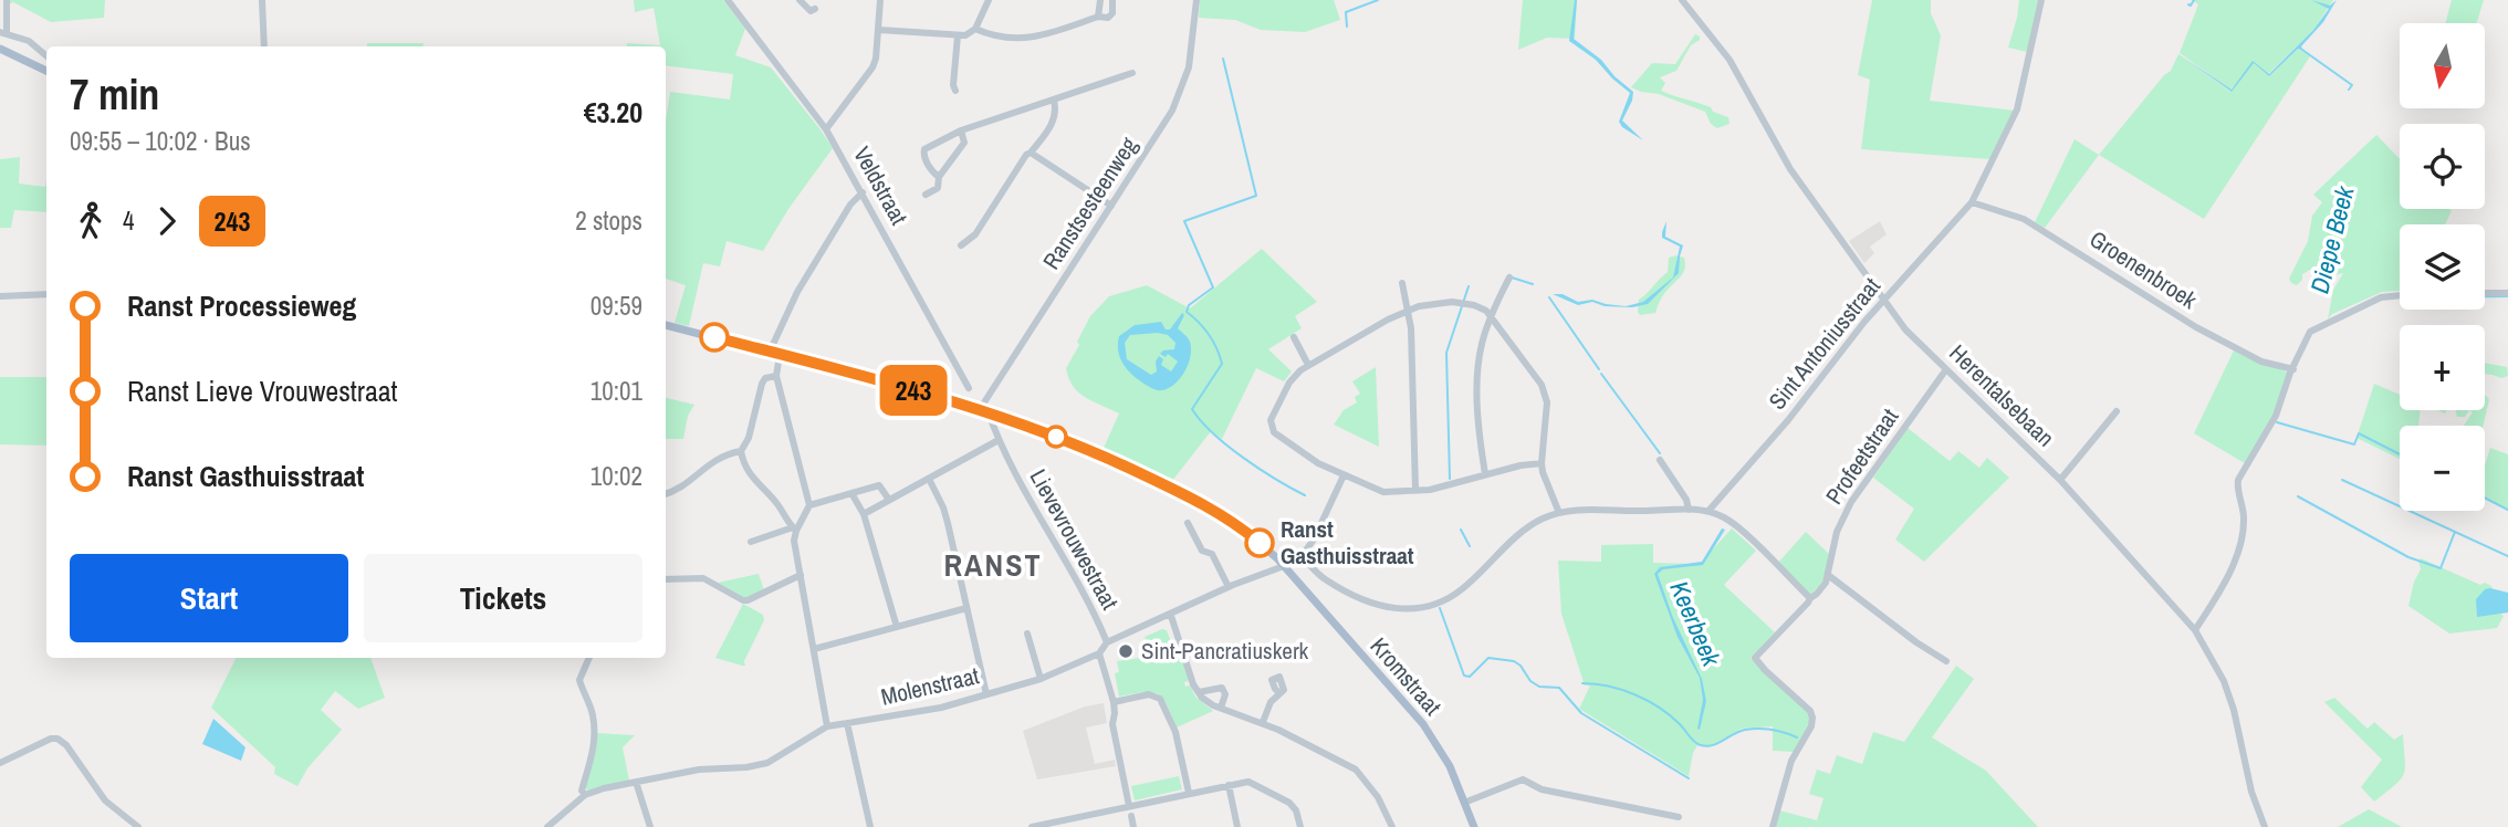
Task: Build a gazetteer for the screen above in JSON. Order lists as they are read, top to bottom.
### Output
{
  "streets": {
    "main road": ["Kromstraat"],
    "street": [
      "Veldstraat",
      "Ranstsesteenweg",
      "Groenenbroek",
      "Sint Antoniusstraat",
      "Herentalsebaan",
      "Profeetstraat",
      "Lievevrouwestraat",
      "Molenstraat"
    ]
  },
  "crossings": [
    ["Ranstsesteenweg", "Lievevrouwestraat"],
    ["Ranstsesteenweg", "Kromstraat"],
    ["Groenenbroek", "Sint Antoniusstraat"],
    ["Sint Antoniusstraat", "Herentalsebaan"],
    ["Herentalsebaan", "Profeetstraat"],
    ["Lievevrouwestraat", "Kromstraat"]
  ],
  "districts": ["RANST"],
  "water": ["Diepe Beek", "Keerbeek"],
  "places": ["Ranst Gasthuisstraat", "Sint-Pancratiuskerk"],
  "lines": ["bus line 243"],
  "north": "bottom",
  "page": {
    "on_map": "243",
    "map_buttons": ["+", "−"],
    "heading": ["7 min", "09:55 – 10:02 · Bus", "€3.20"],
    "legs": ["4", "243", "2 stops"],
    "list": [
      {
        "name": "Ranst Processieweg",
        "value": "09:59"
      },
      {
        "name": "Ranst Lieve Vrouwestraat",
        "value": "10:01"
      },
      {
        "name": "Ranst Gasthuisstraat",
        "value": "10:02"
      }
    ],
    "buttons": ["Start", "Tickets"]
  }
}
